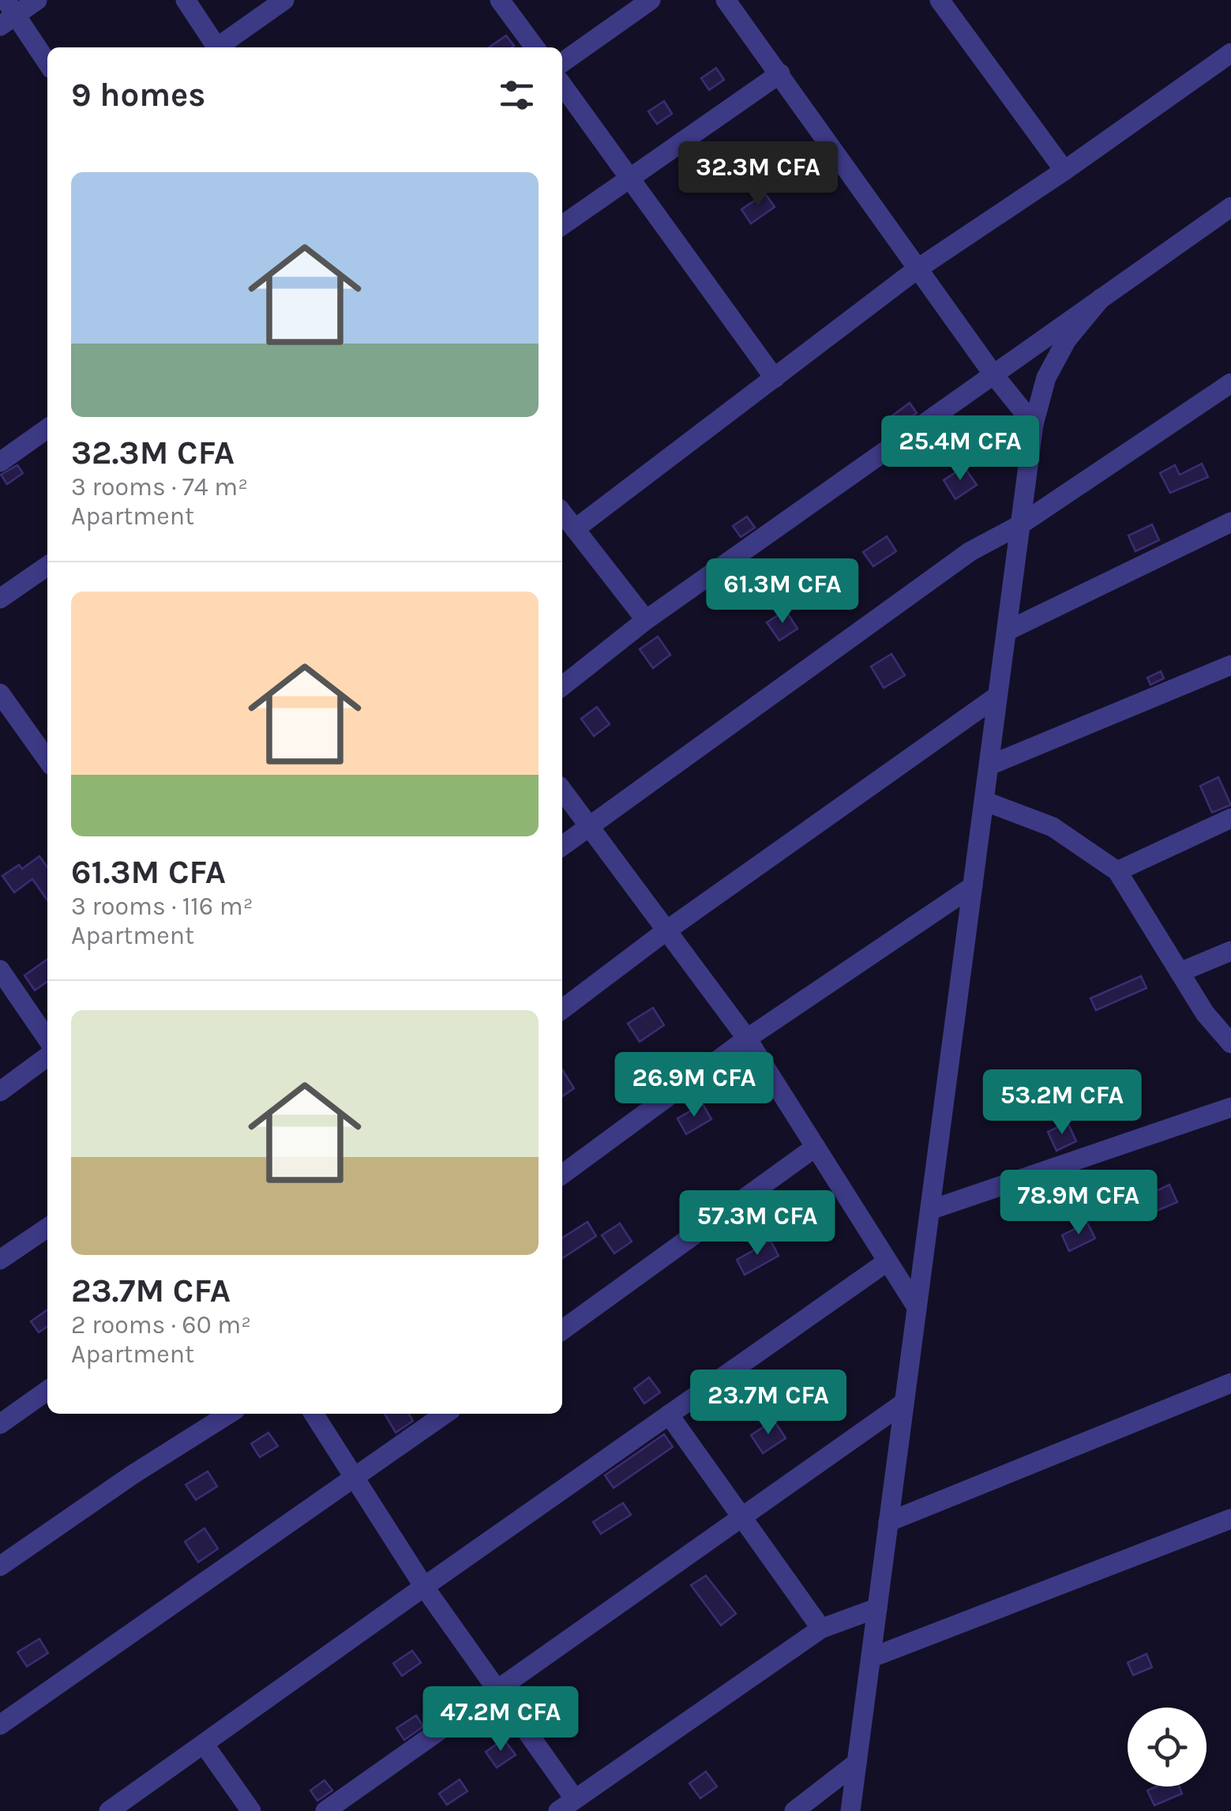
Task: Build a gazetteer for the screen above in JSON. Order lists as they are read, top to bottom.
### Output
{
  "page": {
    "heading": "9 homes",
    "price": [
      "32.3M CFA",
      "25.4M CFA",
      "61.3M CFA",
      "26.9M CFA",
      "53.2M CFA",
      "78.9M CFA",
      "57.3M CFA",
      "23.7M CFA",
      "47.2M CFA"
    ],
    "list": [
      {
        "name": "32.3M CFA",
        "note": "3 rooms · 74 m² · Apartment"
      },
      {
        "name": "61.3M CFA",
        "note": "3 rooms · 116 m² · Apartment"
      },
      {
        "name": "23.7M CFA",
        "note": "2 rooms · 60 m² · Apartment"
      }
    ]
  }
}
